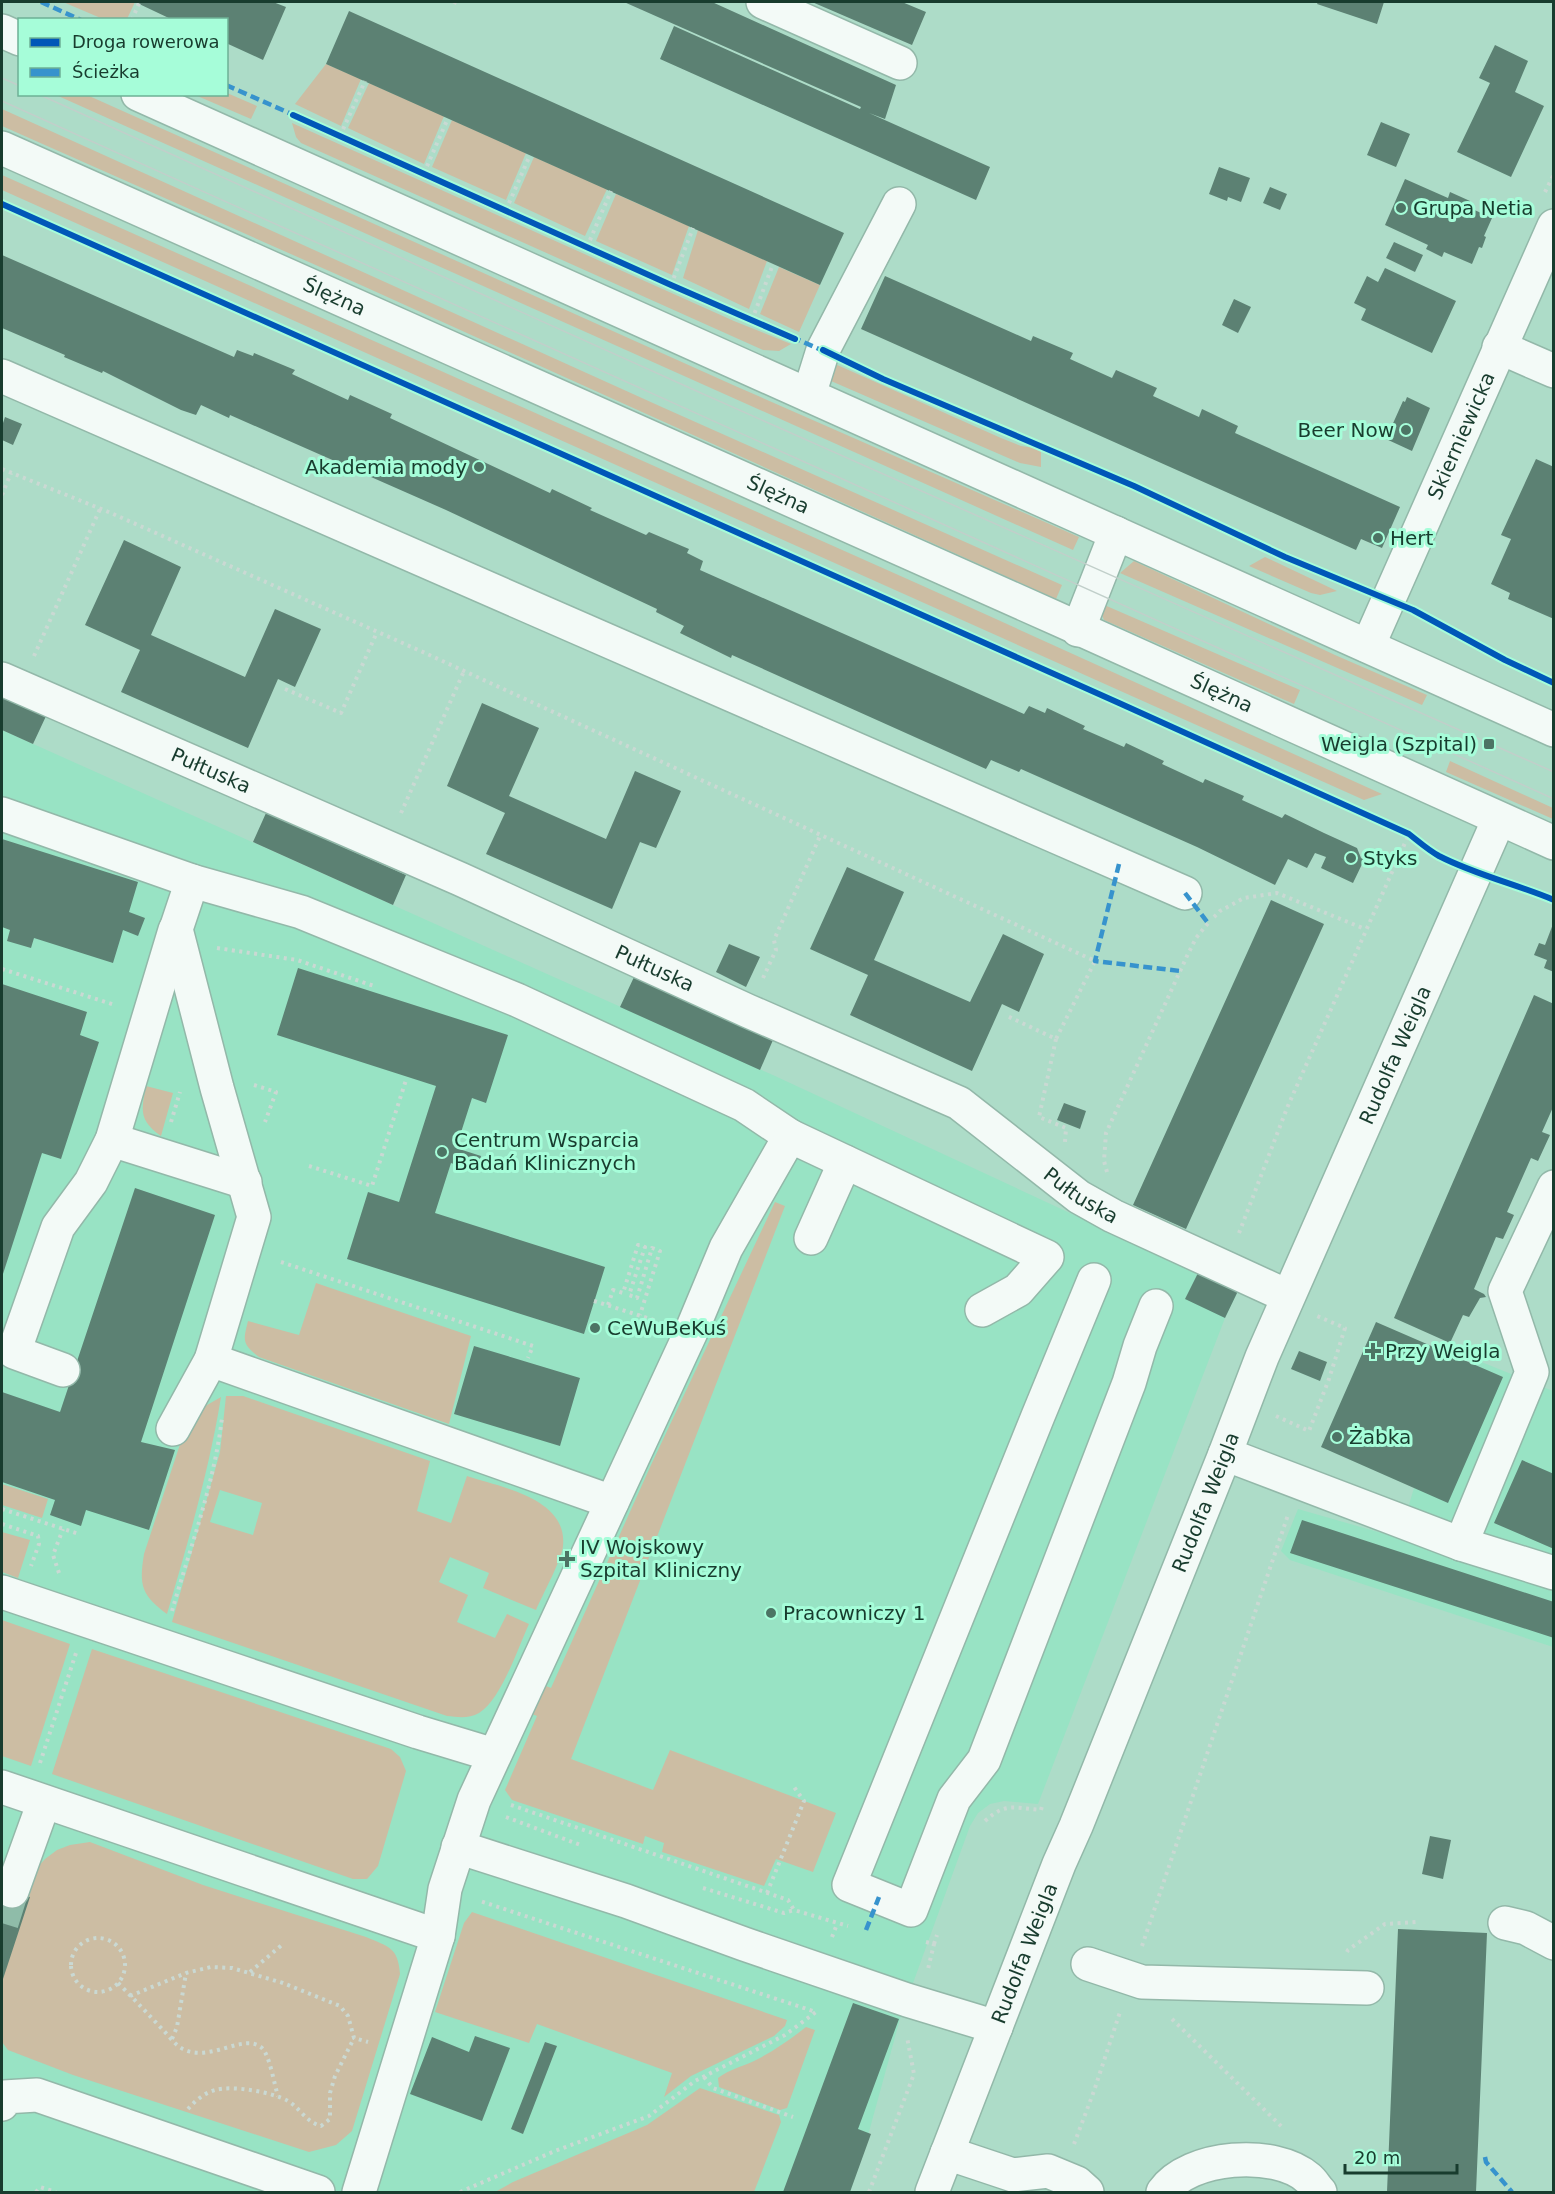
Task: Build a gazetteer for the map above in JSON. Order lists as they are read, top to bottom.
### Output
{
  "streets": {
    "main road": [
      "Ślężna",
      "Skierniewicka",
      "Pułtuska",
      "Rudolfa Weigla"
    ]
  },
  "crossings": [
    ["Ślężna", "Rudolfa Weigla"],
    ["Pułtuska", "Rudolfa Weigla"]
  ],
  "places": {
    "other": [
      "Grupa Netia",
      "Beer Now",
      "Akademia mody",
      "Hert",
      "Styks",
      "Centrum Wsparcia Badań Klinicznych",
      "CeWuBeKuś",
      "Żabka",
      "Pracowniczy 1"
    ],
    "transit": ["Weigla (Szpital)"],
    "health": ["Przy Weigla", "IV Wojskowy Szpital Kliniczny"]
  },
  "legend": ["Droga rowerowa", "Ścieżka"],
  "scale_bar": "20 m"
}
